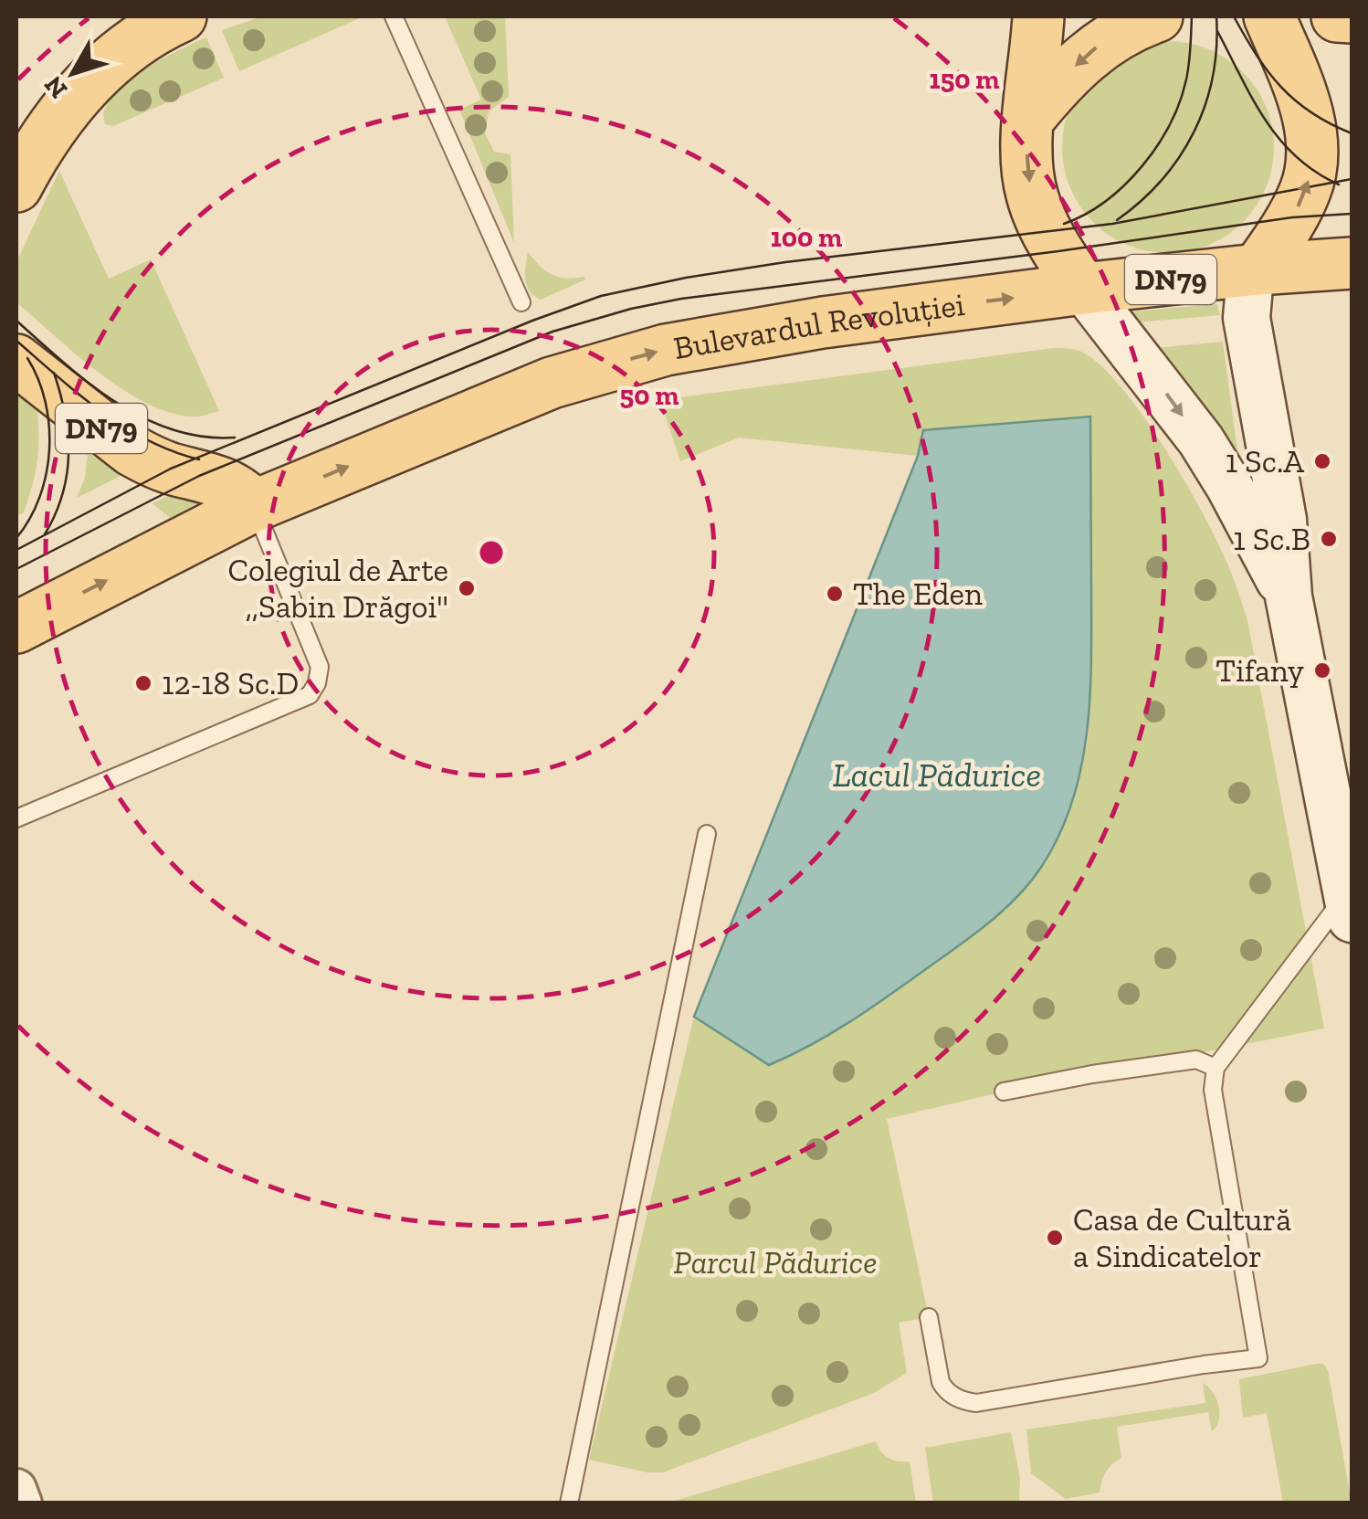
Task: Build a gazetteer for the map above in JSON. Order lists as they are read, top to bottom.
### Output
{
  "streets": {
    "main road": ["DN79", "Bulevardul Revoluției"]
  },
  "crossings": [
    ["DN79", "Bulevardul Revoluției"]
  ],
  "one_way": ["Bulevardul Revoluției"],
  "water": ["Lacul Pădurice"],
  "parks": ["Parcul Pădurice"],
  "places": [
    "1 Sc.A",
    "1 Sc.B",
    "Colegiul de Arte ,,Sabin Drăgoi\"",
    "The Eden",
    "Tifany",
    "12-18 Sc.D",
    "Casa de Cultură a Sindicatelor"
  ],
  "north": "bottom left",
  "rings": ["150 m", "100 m", "50 m"]
}
